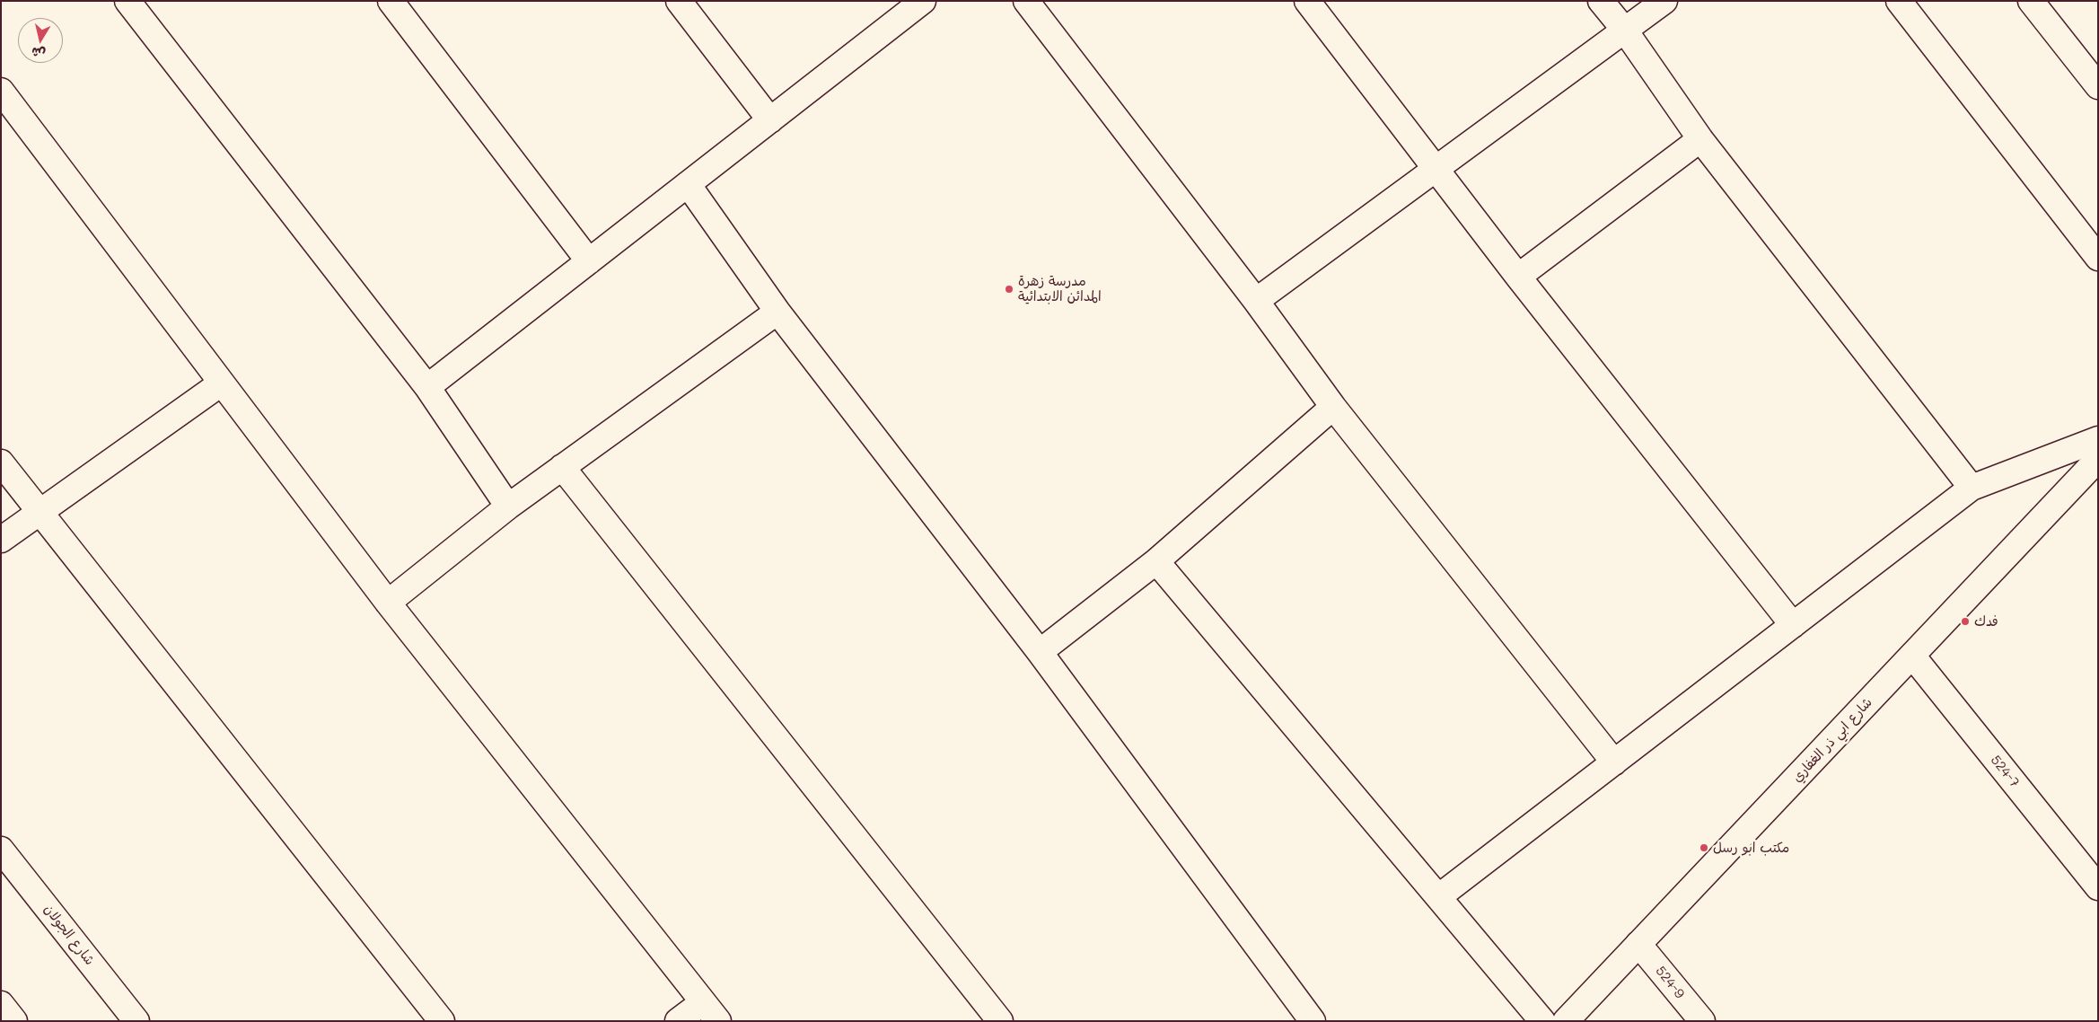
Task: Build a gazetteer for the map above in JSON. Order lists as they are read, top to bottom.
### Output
{
  "streets": {
    "street": [
      "شارع ابي ذر الغفاري",
      "524-7",
      "شارع الجولان",
      "524-9"
    ]
  },
  "crossings": [
    ["شارع ابي ذر الغفاري", "524-7"],
    ["شارع ابي ذر الغفاري", "524-9"]
  ],
  "places": ["مدرسة زهرة المدائن الابتدائية", "فدك", "مكتب ابو رسل"],
  "north": "bottom"
}
